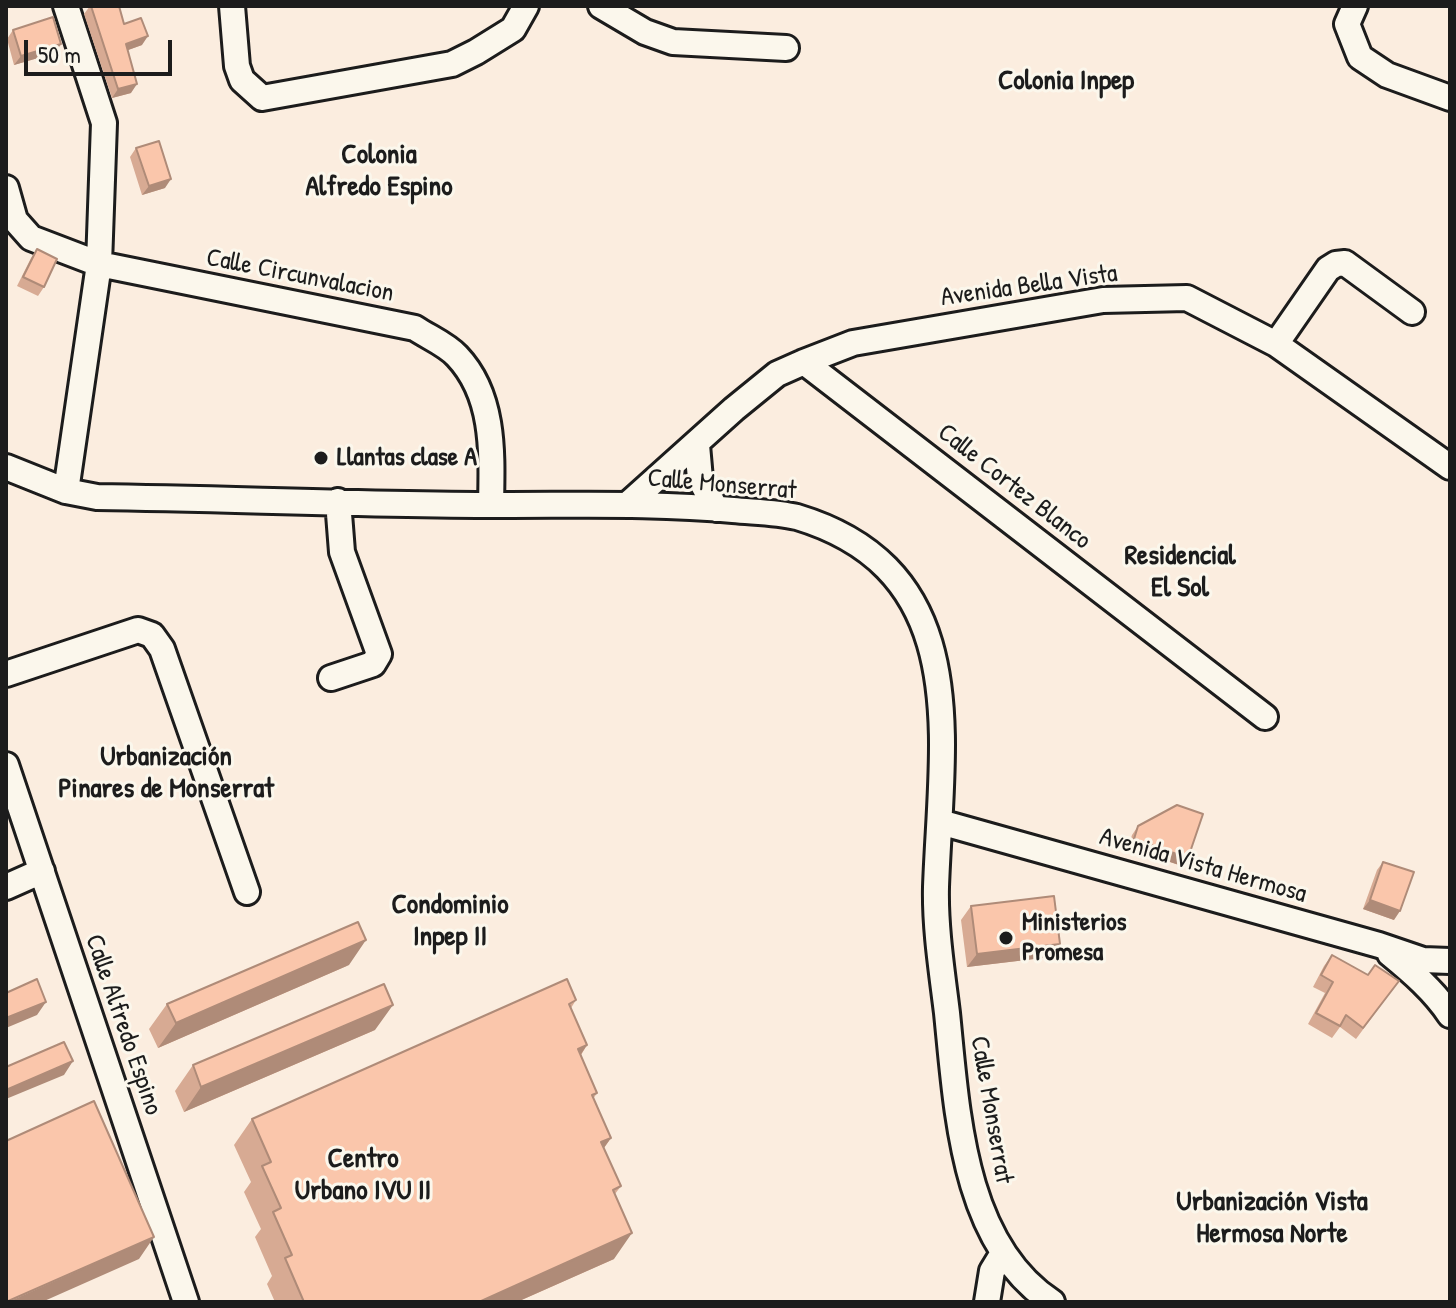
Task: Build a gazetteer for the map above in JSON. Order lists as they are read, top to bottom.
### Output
{
  "streets": {
    "street": [
      "Calle Circunvalacion",
      "Avenida Bella Vista",
      "Calle Monserrat",
      "Calle Cortez Blanco",
      "Avenida Vista Hermosa",
      "Calle Alfredo Espino"
    ]
  },
  "crossings": [
    ["Calle Circunvalacion", "Calle Monserrat"],
    ["Avenida Bella Vista", "Calle Monserrat"],
    ["Avenida Bella Vista", "Calle Cortez Blanco"],
    ["Calle Monserrat", "Avenida Vista Hermosa"]
  ],
  "districts": [
    "Colonia Inpep",
    "Colonia Alfredo Espino",
    "Residencial El Sol",
    "Urbanización Pinares de Monserrat",
    "Condominio Inpep II",
    "Centro Urbano IVU II",
    "Urbanización Vista Hermosa Norte"
  ],
  "places": ["Llantas clase A", "Ministerios Promesa"],
  "scale_bar": "50 m"
}
